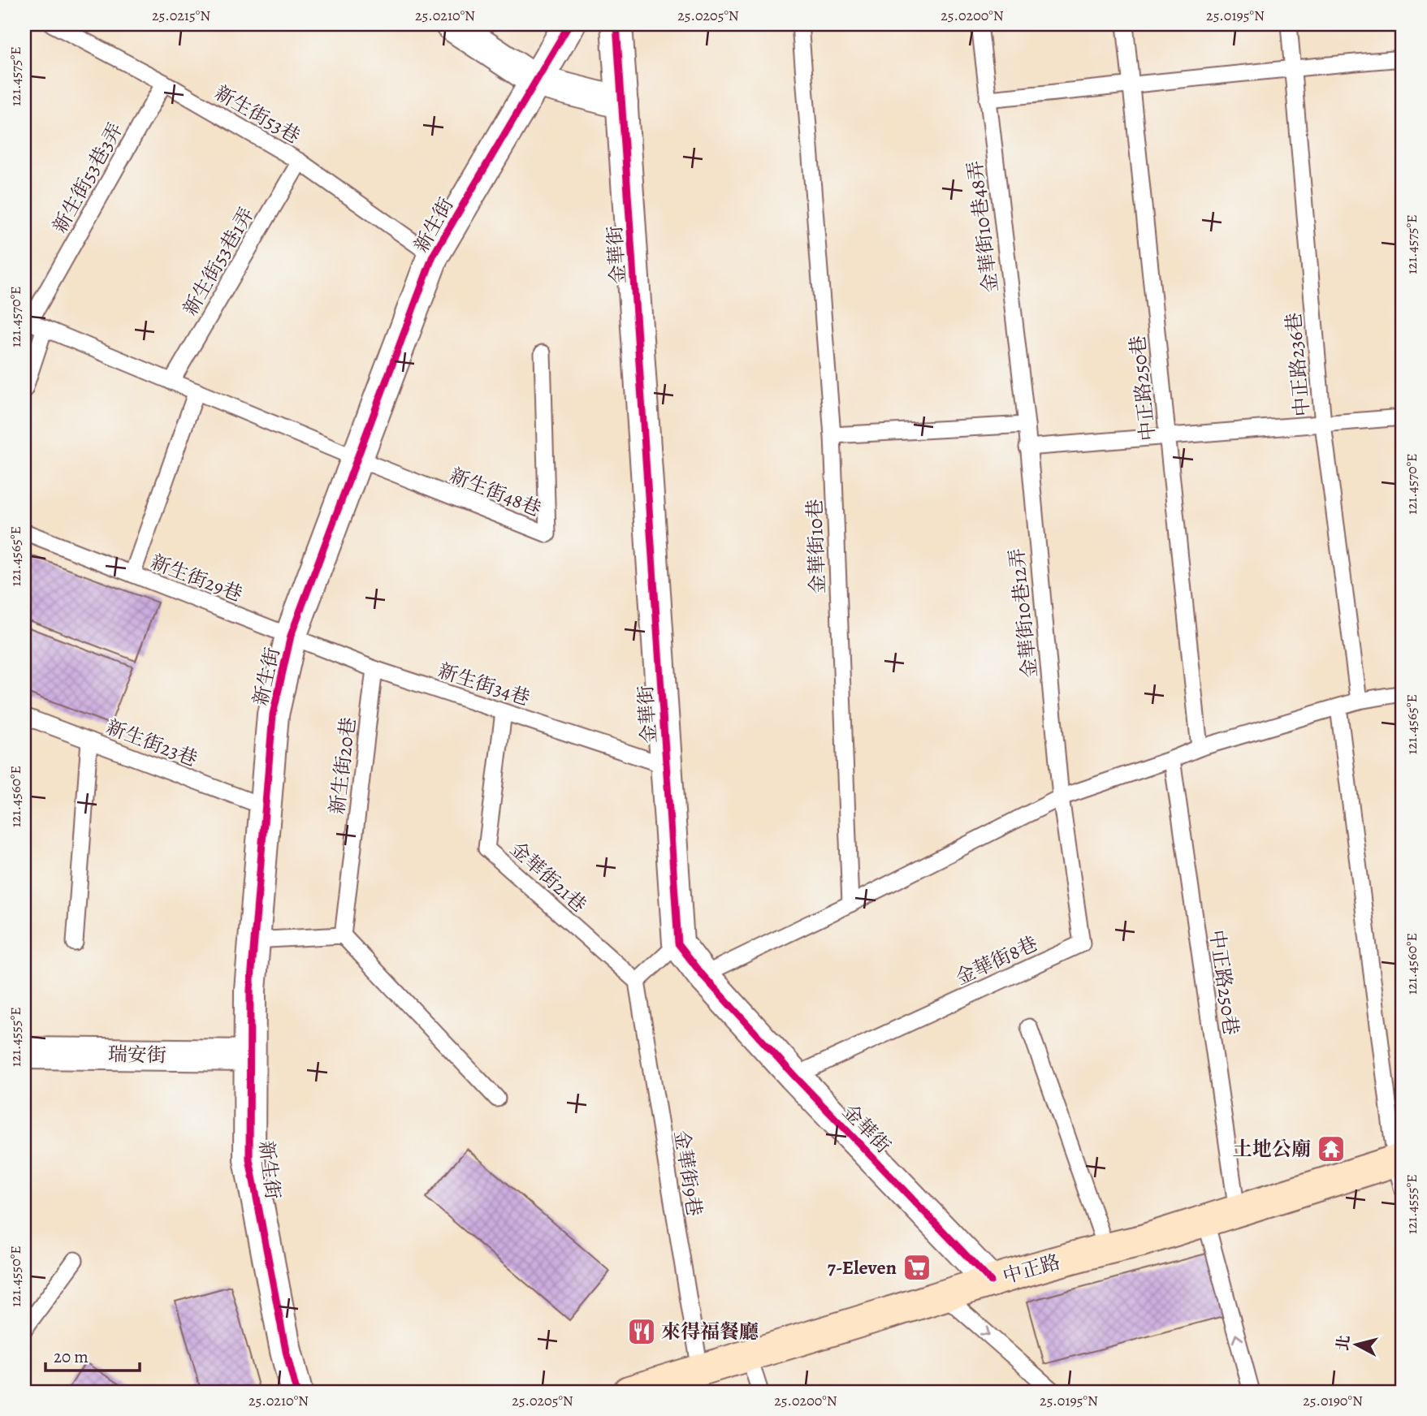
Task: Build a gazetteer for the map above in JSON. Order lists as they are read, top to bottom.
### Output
{
  "streets": {
    "main road": ["中正路"],
    "street": ["新生街", "金華街", "瑞安街"],
    "lane": [
      "新生街53巷",
      "新生街53巷3弄",
      "金華街10巷48弄",
      "新生街53巷1弄",
      "中正路236巷",
      "中正路250巷",
      "新生街48巷",
      "金華街10巷",
      "新生街29巷",
      "金華街10巷12弄",
      "新生街34巷",
      "新生街23巷",
      "新生街20巷",
      "金華街21巷",
      "金華街8巷",
      "金華街9巷"
    ]
  },
  "crossings": [
    ["新生街53巷", "新生街53巷3弄"],
    ["新生街53巷", "新生街"],
    ["新生街53巷", "新生街53巷1弄"],
    ["新生街", "新生街48巷"],
    ["新生街", "新生街29巷"],
    ["新生街", "新生街34巷"],
    ["新生街", "新生街23巷"],
    ["新生街", "瑞安街"],
    ["金華街10巷48弄", "金華街10巷12弄"],
    ["金華街", "新生街34巷"],
    ["金華街", "金華街8巷"],
    ["金華街", "中正路"],
    ["中正路250巷", "中正路"],
    ["新生街29巷", "新生街34巷"],
    ["金華街10巷12弄", "金華街8巷"],
    ["新生街34巷", "新生街20巷"],
    ["新生街34巷", "金華街21巷"],
    ["金華街21巷", "金華街9巷"],
    ["金華街9巷", "中正路"]
  ],
  "places": {
    "temple": ["土地公廟"],
    "supermarket": ["7-Eleven"],
    "restaurant": ["來得福餐廳"]
  },
  "scale_bar": "20 m",
  "north": "left",
  "coordinates": [
    "25.0215°N",
    "25.0210°N",
    "25.0205°N",
    "25.0200°N",
    "25.0195°N",
    "121.4575°E",
    "121.4570°E",
    "121.4565°E",
    "121.4560°E",
    "121.4555°E",
    "121.4550°E",
    "25.0190°N"
  ]
}
